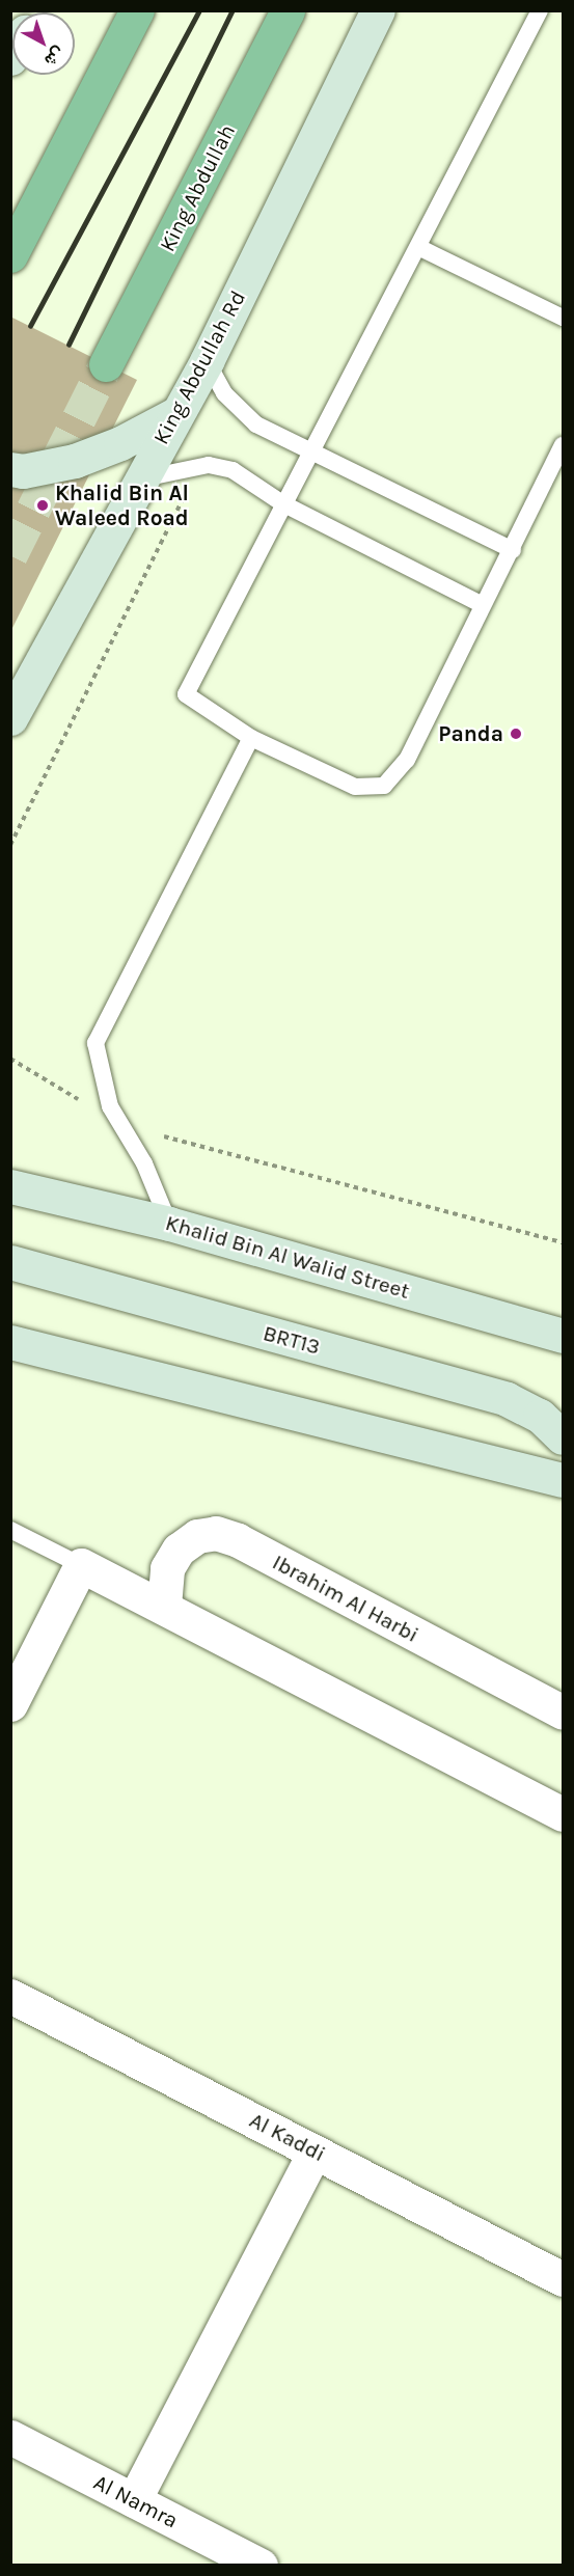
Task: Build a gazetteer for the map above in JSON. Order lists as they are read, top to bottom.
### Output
{
  "streets": {
    "highway": ["King Abdullah"],
    "main road": ["King Abdullah Rd", "Khalid Bin Al Walid Street", "BRT13"],
    "street": ["Ibrahim Al Harbi", "Al Kaddi", "Al Namra"]
  },
  "places": ["Khalid Bin Al Waleed Road", "Panda"],
  "north": "bottom right"
}
